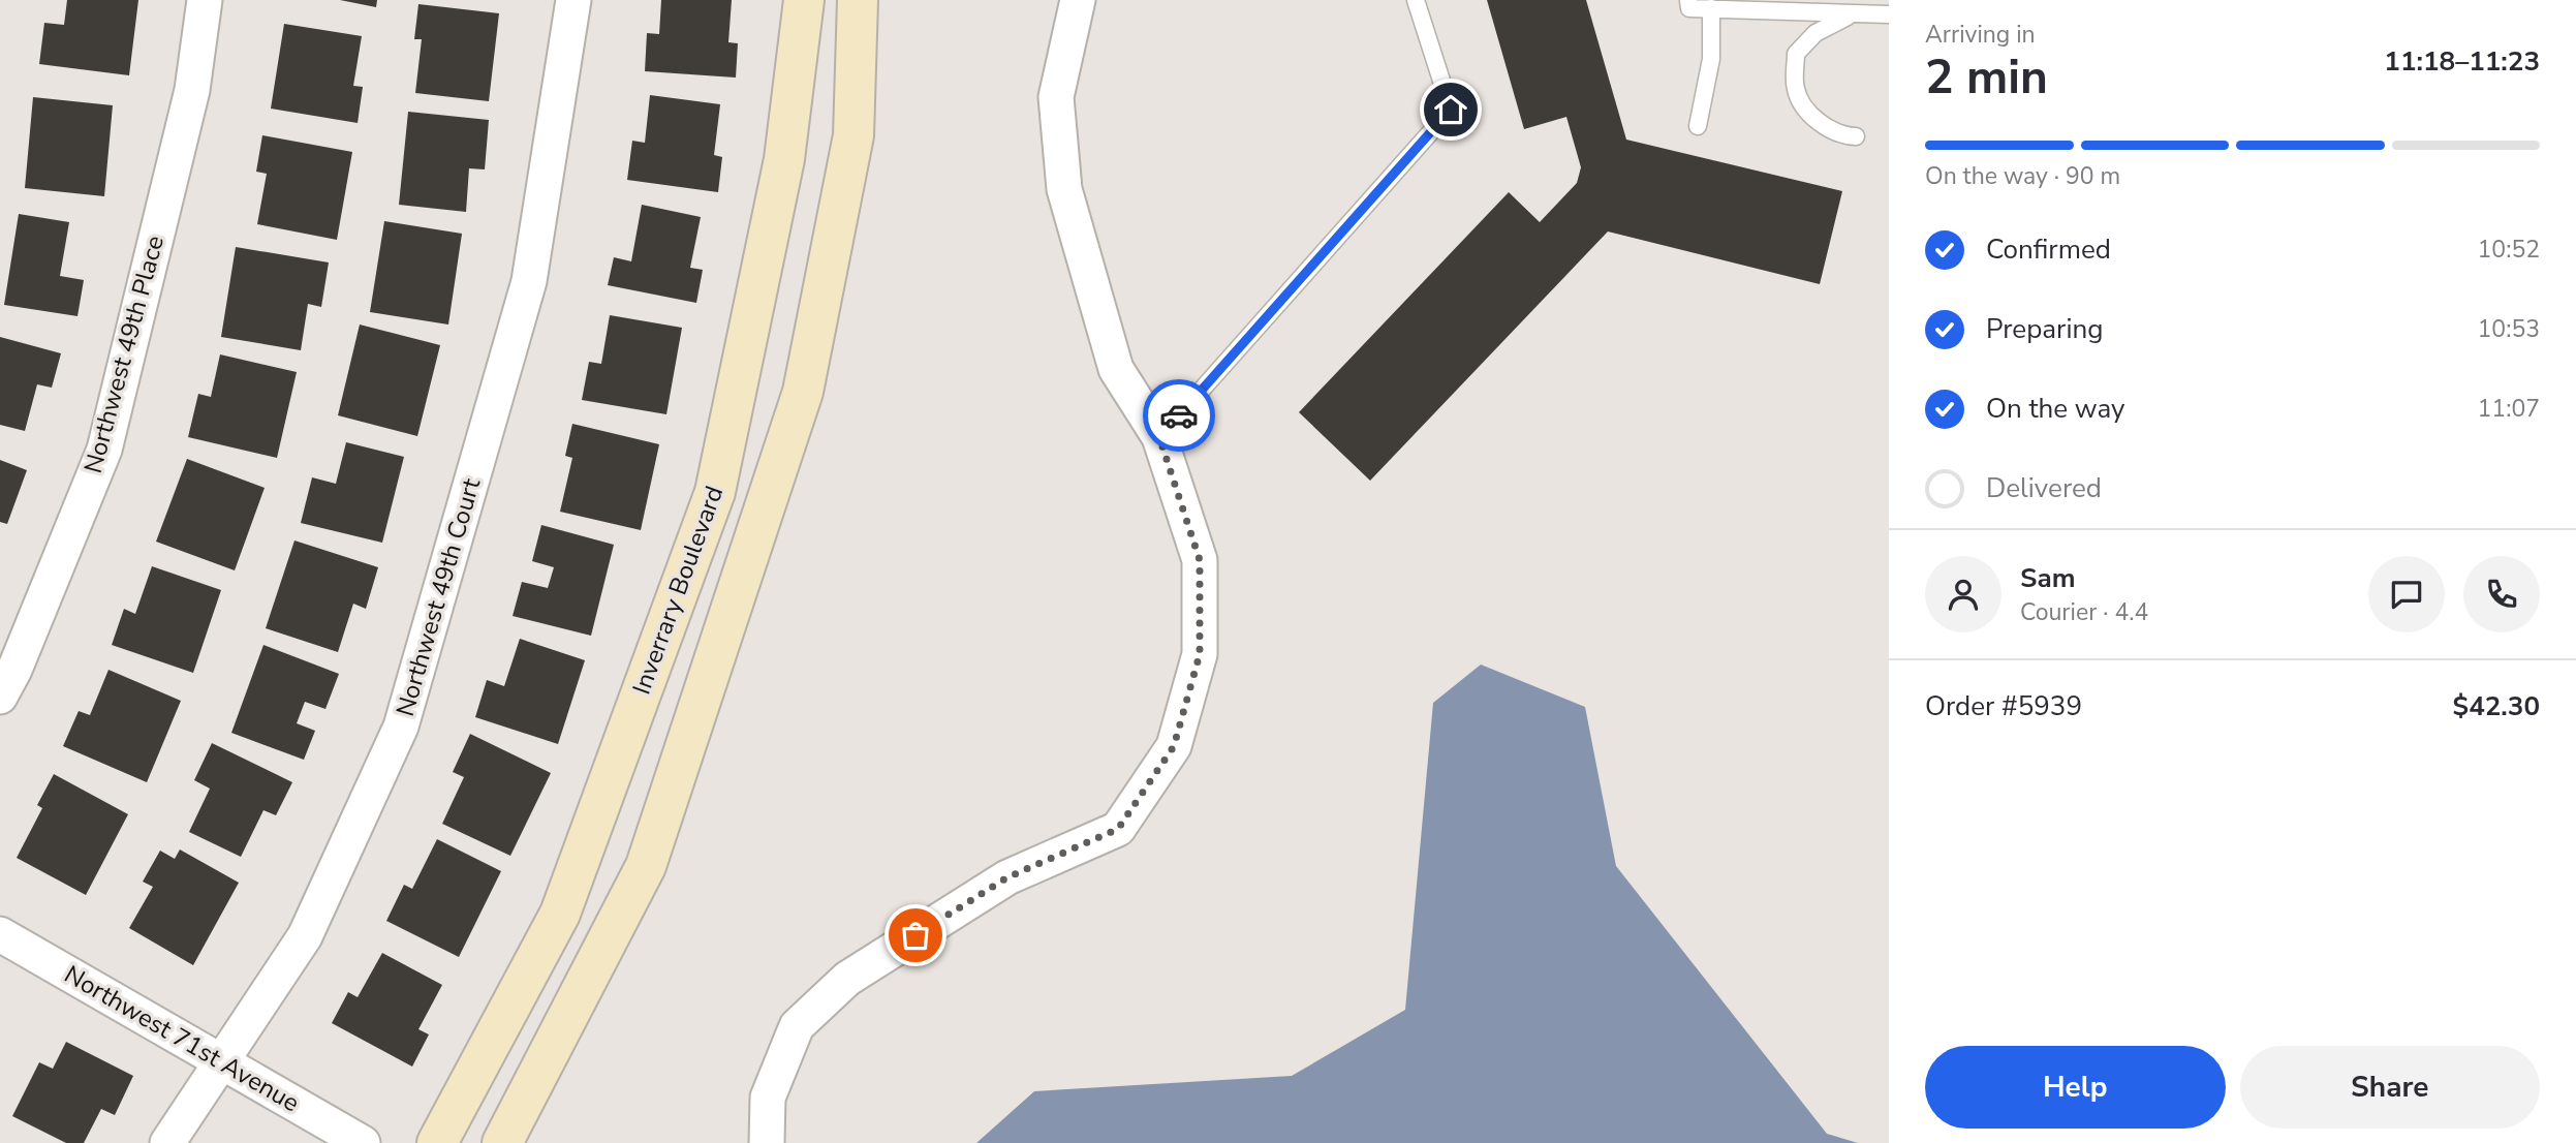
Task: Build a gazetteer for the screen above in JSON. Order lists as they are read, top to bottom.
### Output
{
  "streets": {
    "street": [
      "Northwest 49th Place",
      "Inverrary Boulevard",
      "Northwest 49th Court",
      "Northwest 71st Avenue"
    ]
  },
  "crossings": [
    ["Northwest 49th Court", "Northwest 71st Avenue"]
  ],
  "page": {
    "heading": ["2 min", "Arriving in", "11:18–11:23"],
    "panel": [
      "Sam",
      "Courier · 4.4",
      "Order #5939",
      "$42.30"
    ],
    "bar": "On the way · 90 m",
    "list": [
      ["Confirmed", "10:52"],
      ["Preparing", "10:53"],
      ["On the way", "11:07"],
      "Delivered"
    ],
    "buttons": ["Help", "Share"]
  }
}
